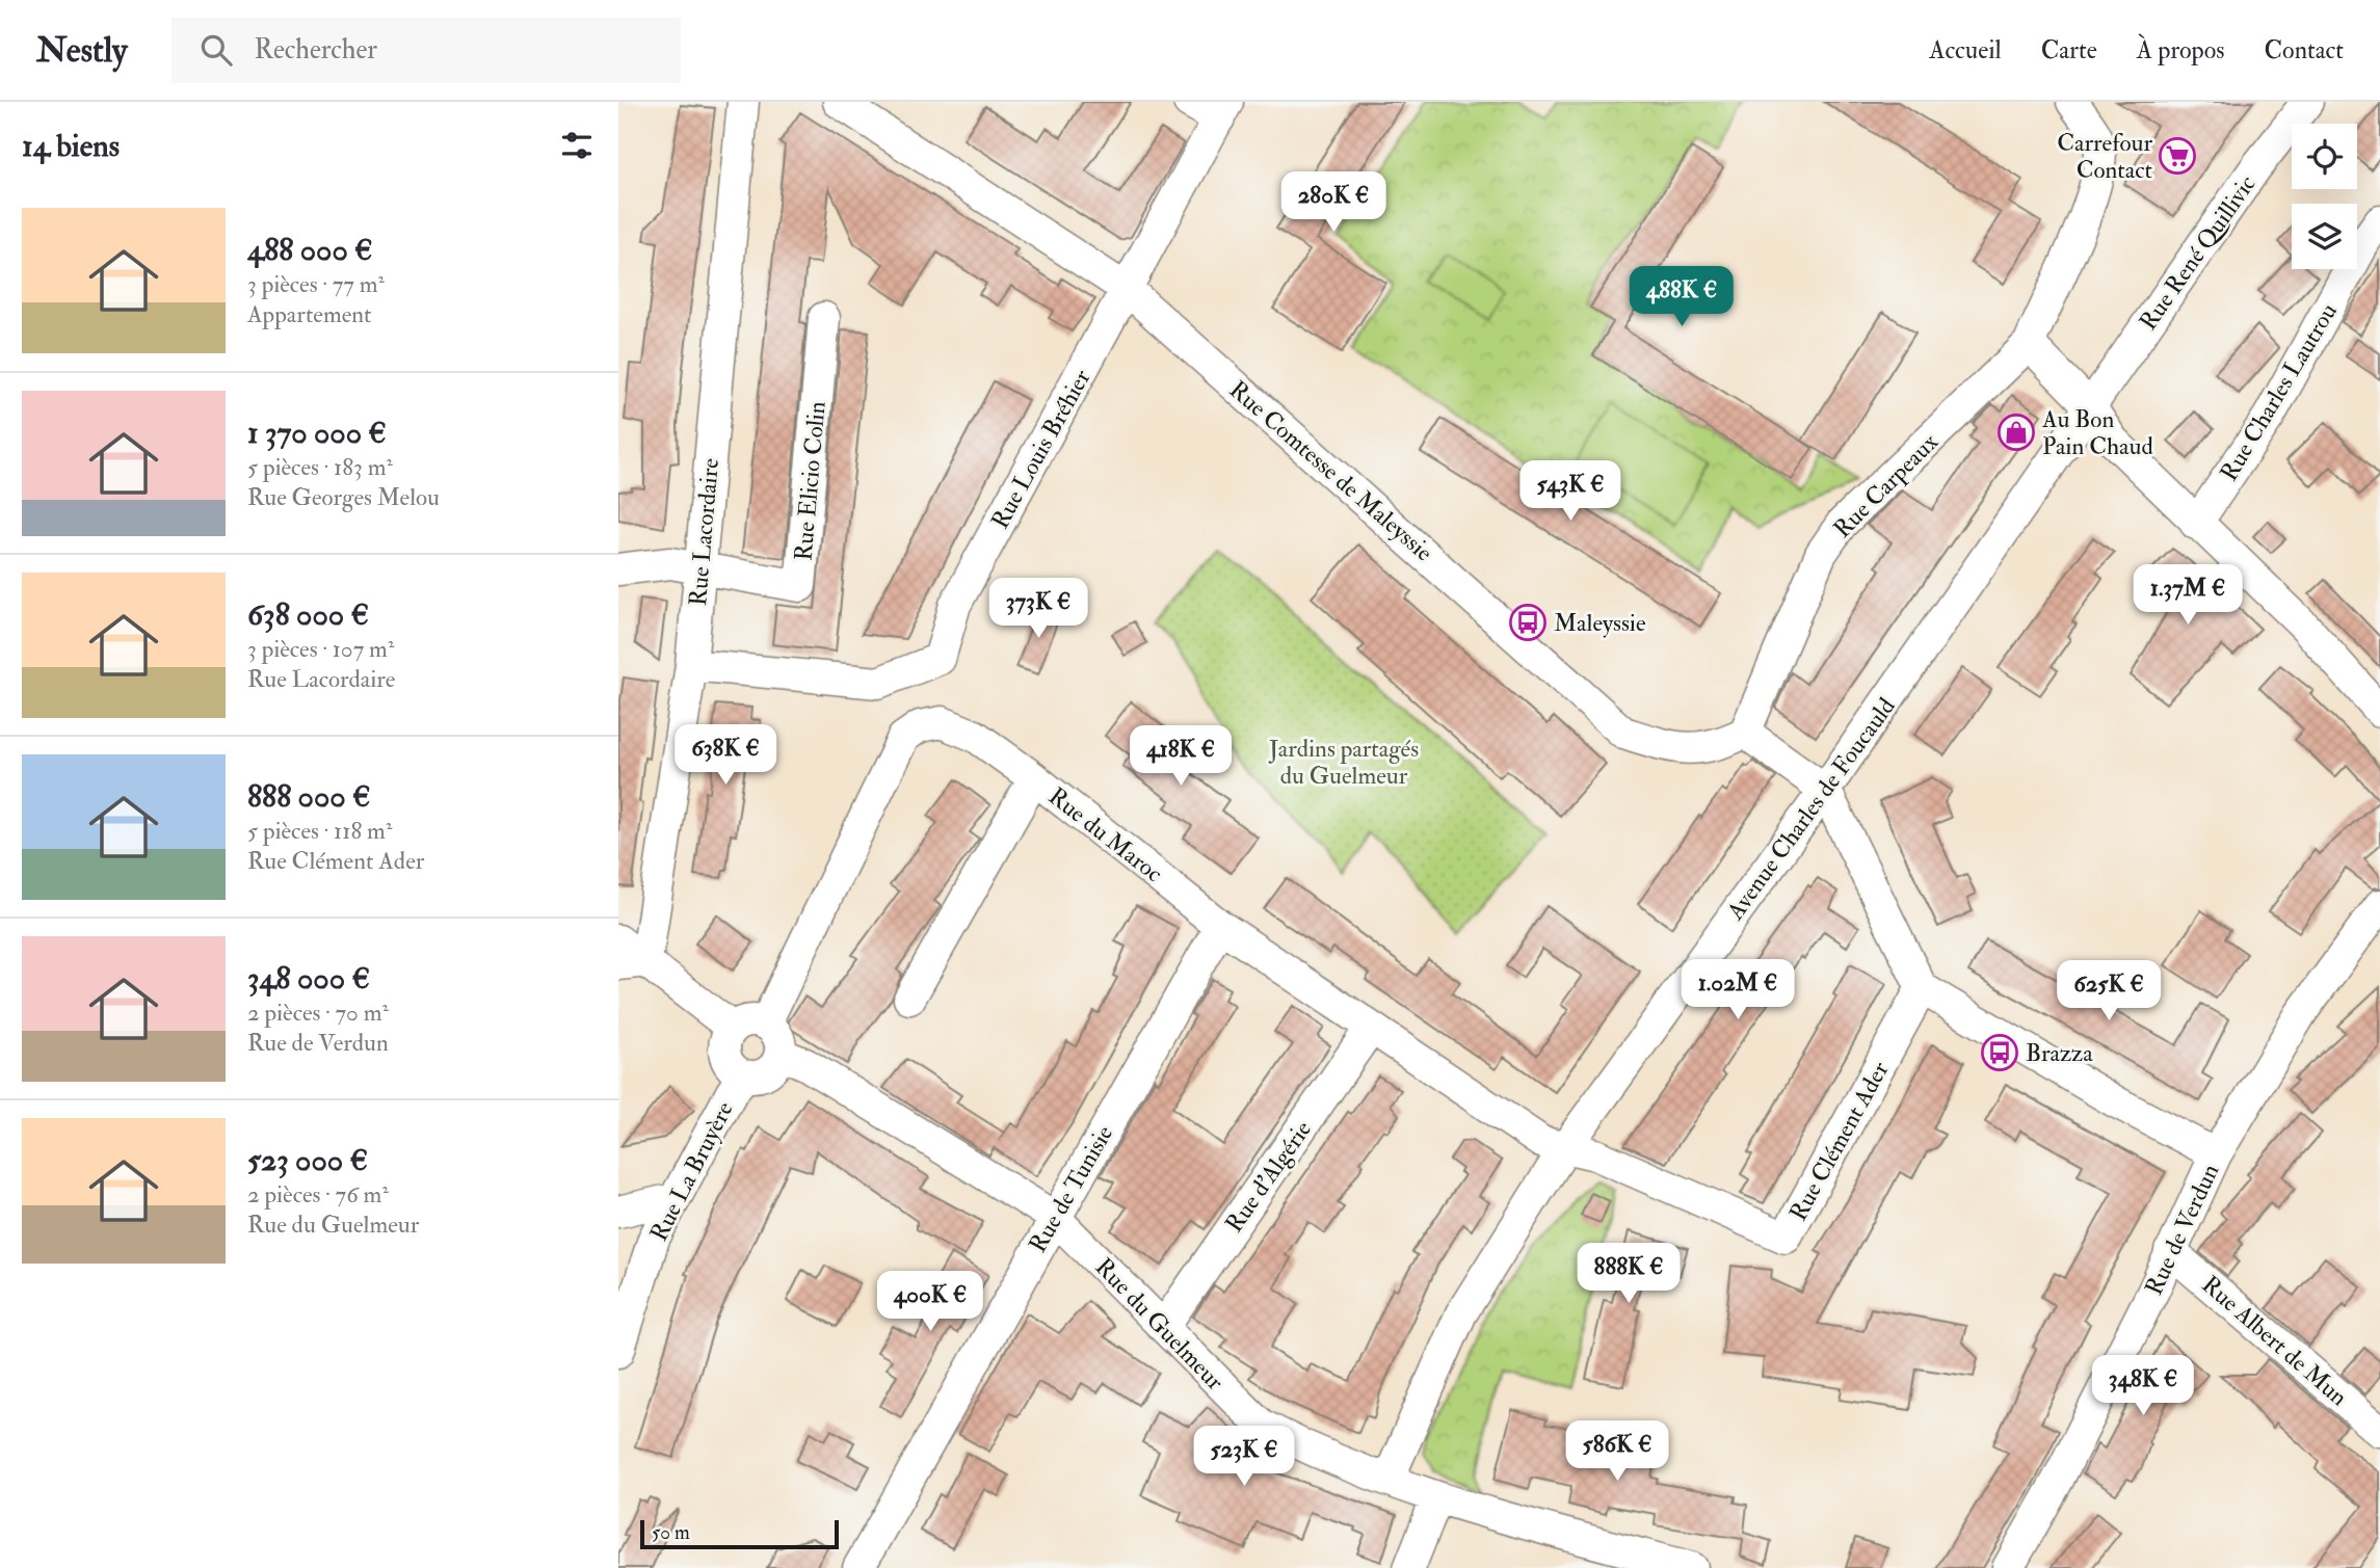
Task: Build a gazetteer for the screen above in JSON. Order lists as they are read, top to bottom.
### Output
{
  "streets": {
    "street": [
      "Rue René Quillivic",
      "Rue Charles Lautrou",
      "Rue Louis Bréhier",
      "Rue Comtesse de Maleyssie",
      "Rue Elicio Colin",
      "Rue Carpeaux",
      "Rue Lacordaire",
      "Avenue Charles de Foucauld",
      "Rue du Maroc",
      "Rue Clément Ader",
      "Rue La Bruyère",
      "Rue d'Algérie",
      "Rue de Tunisie",
      "Rue de Verdun",
      "Rue du Guelmeur",
      "Rue Albert de Mun"
    ]
  },
  "crossings": [
    ["Rue René Quillivic", "Avenue Charles de Foucauld"],
    ["Rue Louis Bréhier", "Rue Comtesse de Maleyssie"],
    ["Rue Louis Bréhier", "Rue Lacordaire"],
    ["Rue Comtesse de Maleyssie", "Rue Carpeaux"],
    ["Rue Elicio Colin", "Rue Lacordaire"],
    ["Avenue Charles de Foucauld", "Rue du Maroc"],
    ["Avenue Charles de Foucauld", "Rue Clément Ader"],
    ["Avenue Charles de Foucauld", "Rue du Guelmeur"],
    ["Rue du Maroc", "Rue Clément Ader"],
    ["Rue du Maroc", "Rue La Bruyère"],
    ["Rue du Maroc", "Rue d'Algérie"],
    ["Rue du Maroc", "Rue de Tunisie"],
    ["Rue du Maroc", "Rue du Guelmeur"],
    ["Rue La Bruyère", "Rue du Guelmeur"],
    ["Rue d'Algérie", "Rue du Guelmeur"],
    ["Rue de Tunisie", "Rue du Guelmeur"],
    ["Rue de Verdun", "Rue Albert de Mun"]
  ],
  "parks": ["Jardins partagés du Guelmeur"],
  "places": {
    "supermarket": ["Carrefour Contact"],
    "shop": ["Au Bon Pain Chaud"],
    "bus stop": ["Maleyssie", "Brazza"]
  },
  "scale_bar": "50 m",
  "page": {
    "header": "Nestly",
    "search": "Rechercher",
    "nav": [
      "Accueil",
      "Carte",
      "À propos",
      "Contact"
    ],
    "heading": "14 biens",
    "price": [
      "280K €",
      "488K €",
      "543K €",
      "1.37M €",
      "373K €",
      "638K €",
      "418K €",
      "1.02M €",
      "625K €",
      "888K €",
      "400K €",
      "348K €",
      "586K €",
      "523K €"
    ],
    "list": [
      {
        "name": "488 000 €",
        "note": "3 pièces · 77 m² · Appartement"
      },
      {
        "name": "1 370 000 €",
        "note": "5 pièces · 183 m² · Rue Georges Melou"
      },
      {
        "name": "638 000 €",
        "note": "3 pièces · 107 m² · Rue Lacordaire"
      },
      {
        "name": "888 000 €",
        "note": "5 pièces · 118 m² · Rue Clément Ader"
      },
      {
        "name": "348 000 €",
        "note": "2 pièces · 70 m² · Rue de Verdun"
      },
      {
        "name": "523 000 €",
        "note": "2 pièces · 76 m² · Rue du Guelmeur"
      }
    ],
    "scale": "50 m"
  }
}
